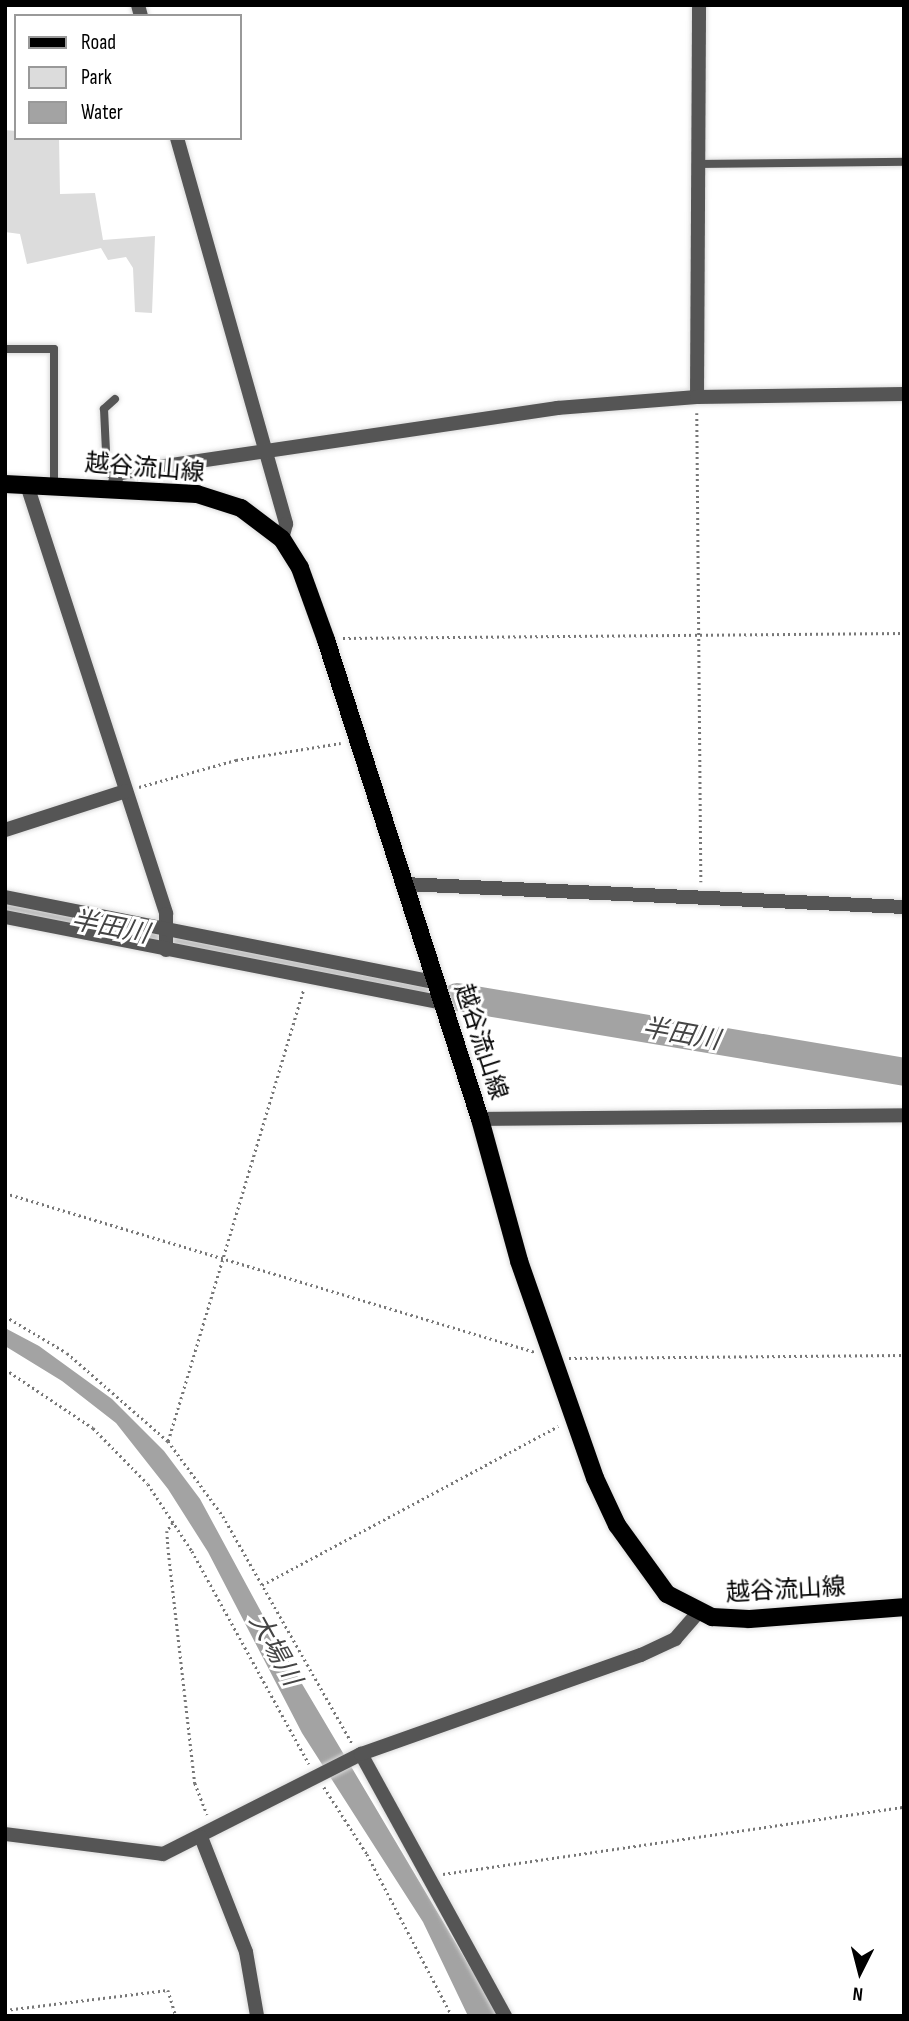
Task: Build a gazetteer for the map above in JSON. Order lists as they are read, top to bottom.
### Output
{
  "streets": {
    "main road": ["越谷流山線"]
  },
  "water": ["半田川", "大場川"],
  "legend": ["Road", "Park", "Water"],
  "north": "bottom"
}
